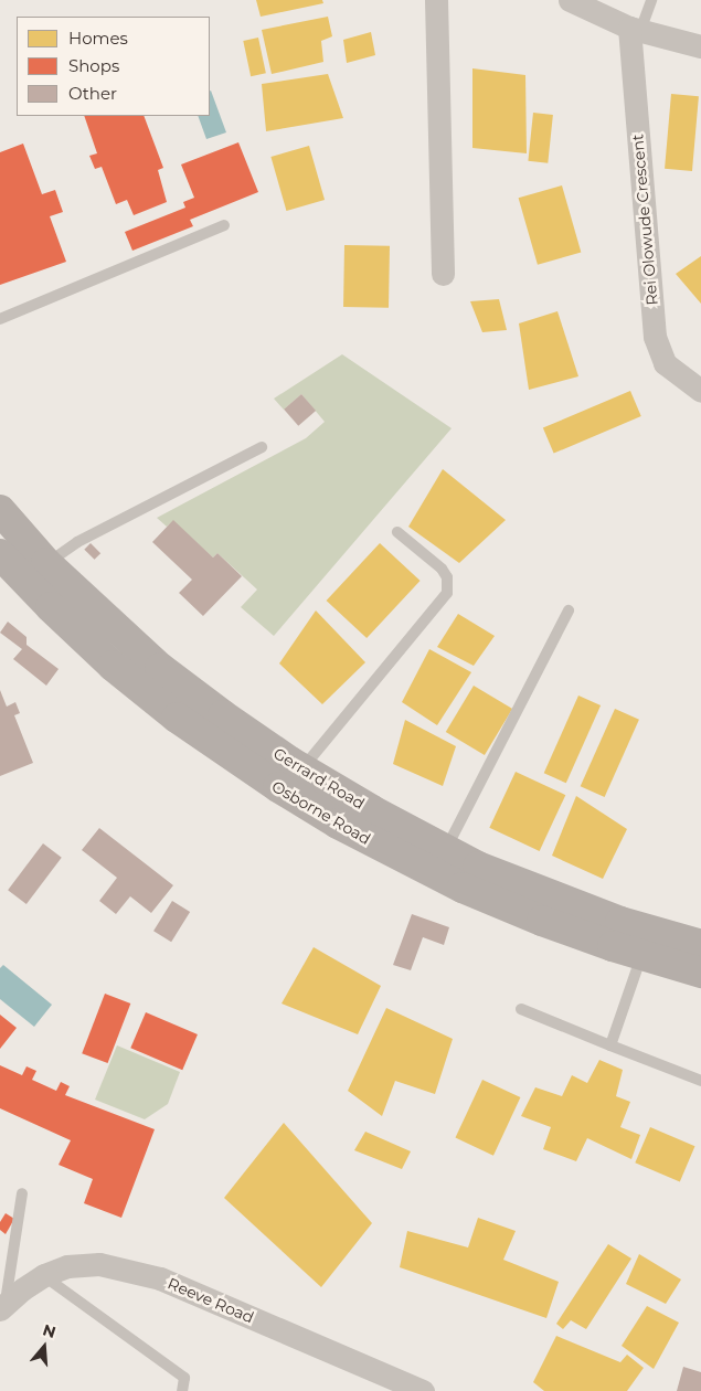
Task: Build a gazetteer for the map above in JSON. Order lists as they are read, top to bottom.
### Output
{
  "streets": {
    "main road": ["Gerrard Road", "Osborne Road"],
    "street": ["Rei Olowude Crescent", "Reeve Road"]
  },
  "legend": ["Homes", "Shops", "Other"],
  "north": "top"
}
